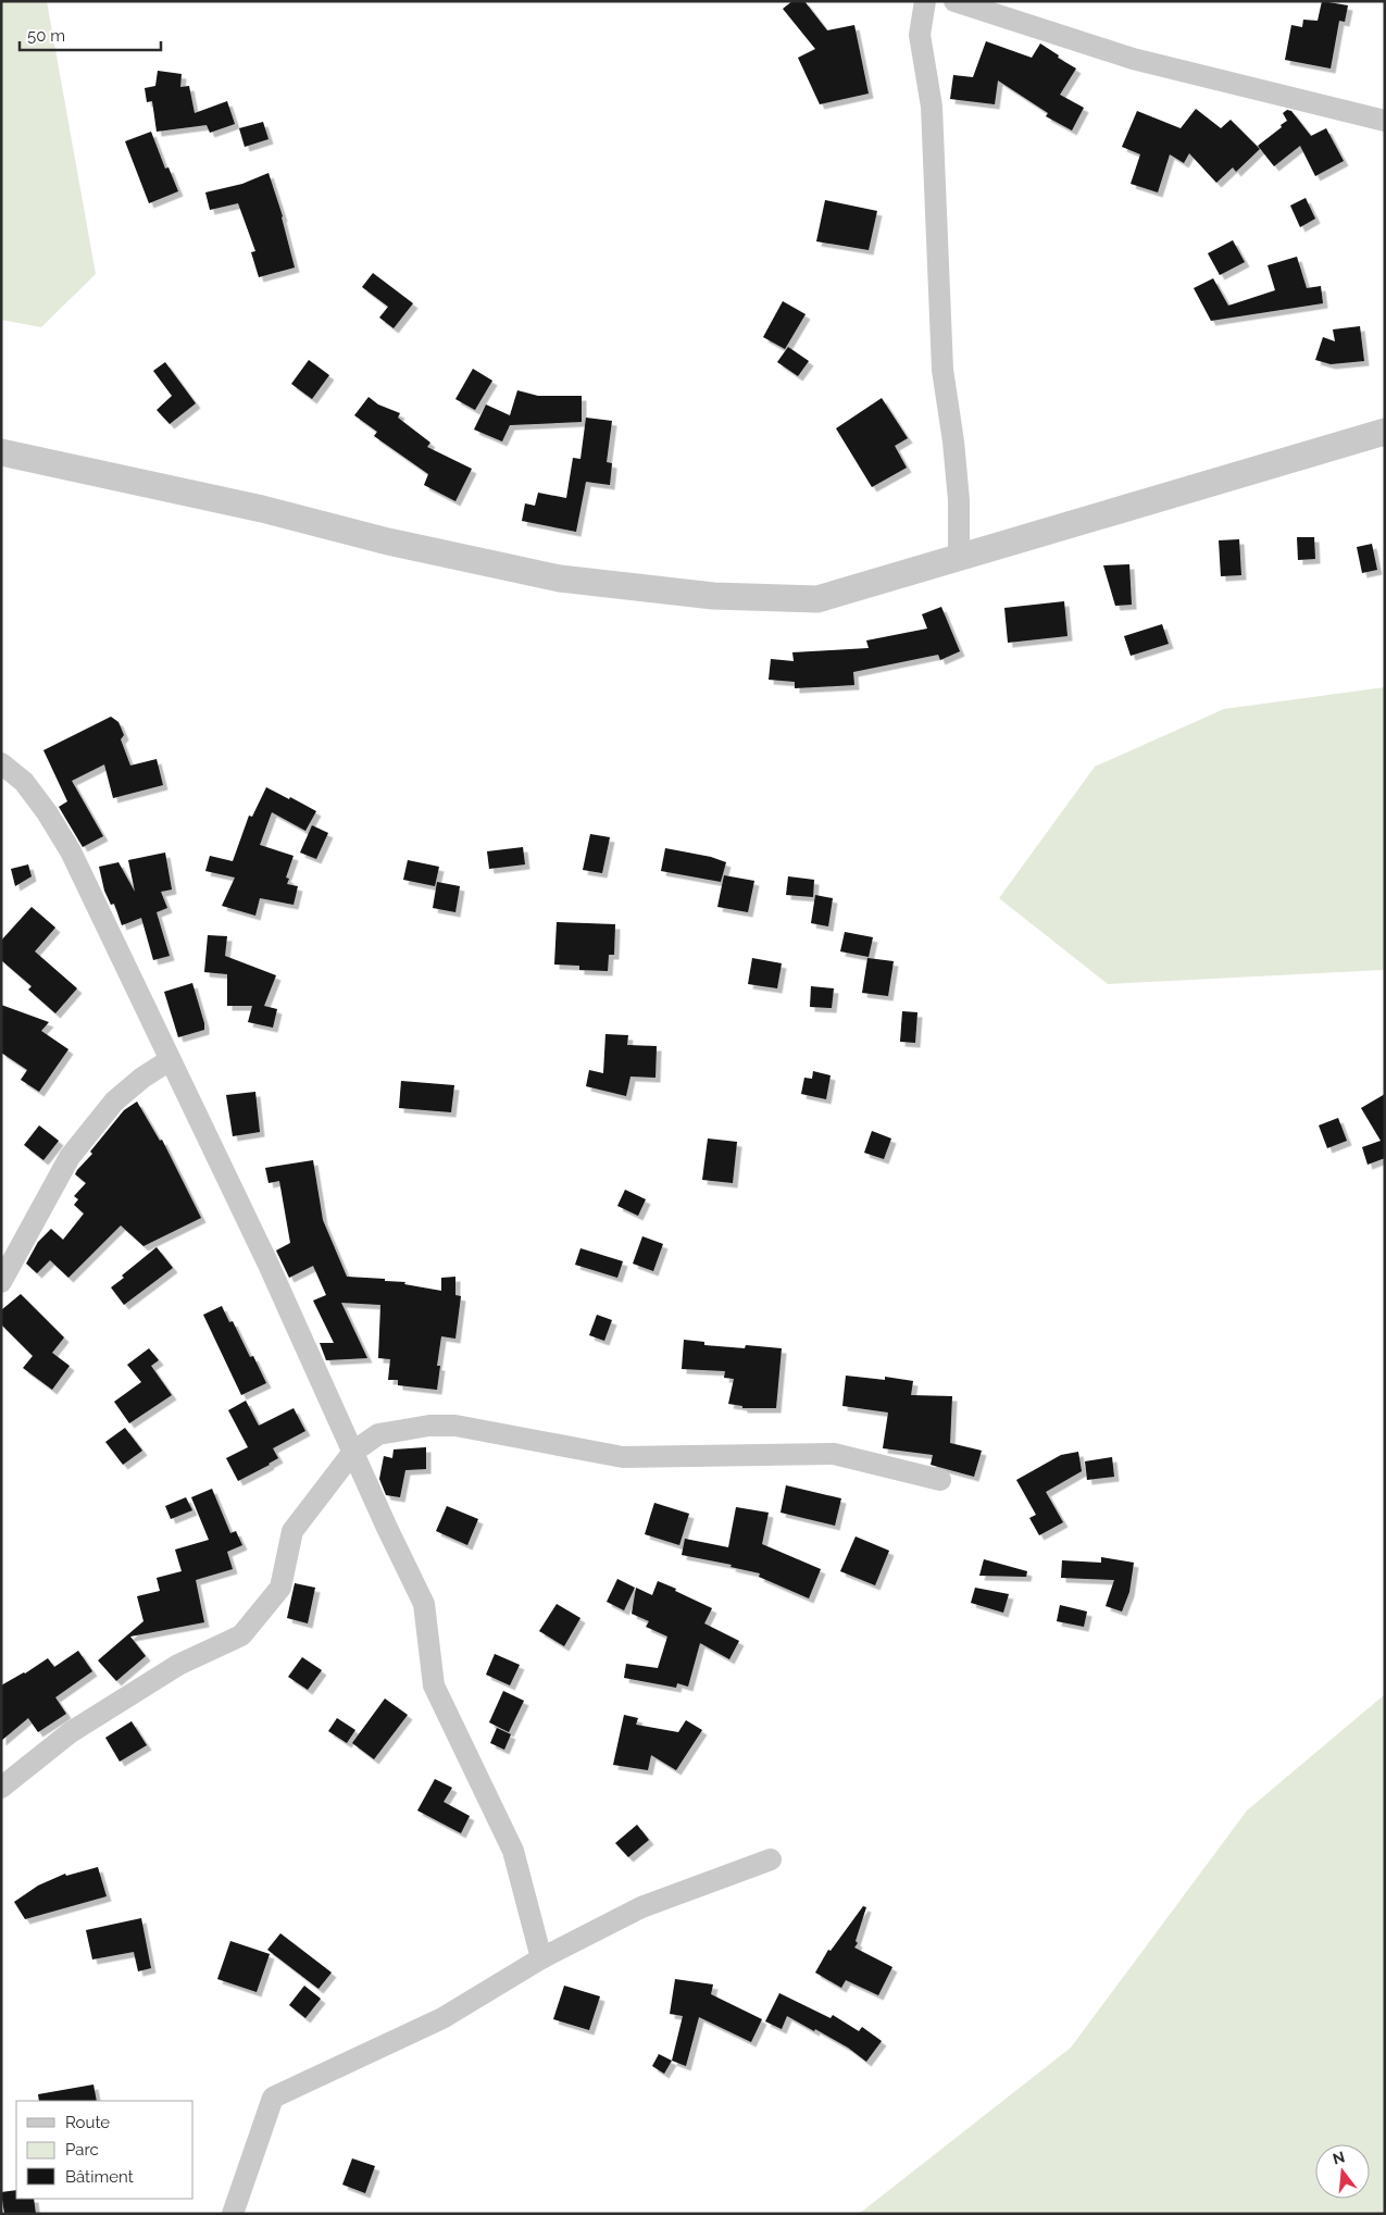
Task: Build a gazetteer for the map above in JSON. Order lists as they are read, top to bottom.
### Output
{
  "legend": ["Route", "Parc", "Bâtiment"],
  "scale_bar": "50 m",
  "north": "top"
}
